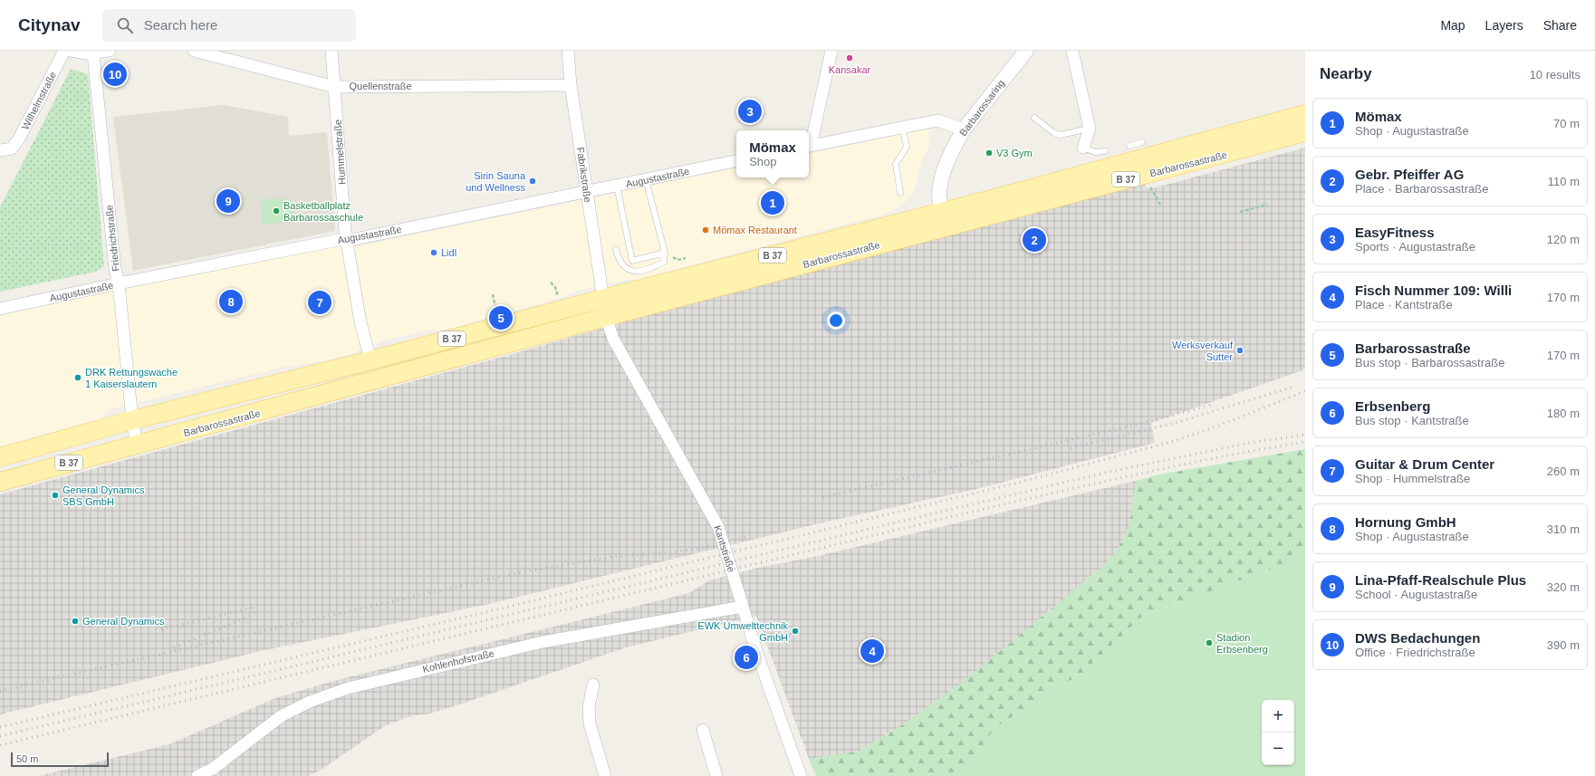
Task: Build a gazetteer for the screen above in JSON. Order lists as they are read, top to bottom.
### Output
{
  "streets": {
    "main road": ["Barbarossastraße", "B 37"],
    "street": [
      "Quellenstraße",
      "Wilhelmstraße",
      "Barbarossaring",
      "Hummelstraße",
      "Fabrikstraße",
      "Augustastraße",
      "Friedrichstraße",
      "Kantstraße",
      "Kohlenhofstraße"
    ]
  },
  "crossings": [
    ["Quellenstraße", "Hummelstraße"],
    ["Quellenstraße", "Fabrikstraße"],
    ["Barbarossaring", "Barbarossastraße"],
    ["Hummelstraße", "Barbarossastraße"],
    ["Hummelstraße", "Augustastraße"],
    ["Barbarossastraße", "Fabrikstraße"],
    ["Barbarossastraße", "Friedrichstraße"],
    ["Barbarossastraße", "Kantstraße"],
    ["Fabrikstraße", "Augustastraße"],
    ["Fabrikstraße", "Kantstraße"],
    ["Augustastraße", "Friedrichstraße"],
    ["Kantstraße", "Kohlenhofstraße"]
  ],
  "places": [
    "Kansakar",
    "V3 Gym",
    "Sirin Sauna und Wellness",
    "Basketballplatz Barbarossaschule",
    "Mömax Restaurant",
    "Lidl",
    "Werksverkauf Sutter",
    "DRK Rettungswache 1 Kaiserslautern",
    "General Dynamics SBS GmbH",
    "General Dynamics",
    "EWK Umwelttechnik GmbH",
    "Stadion Erbsenberg"
  ],
  "scale_bar": "50 m",
  "page": {
    "header": "Citynav",
    "search": "Search here",
    "nav": ["Map", "Layers", "Share"],
    "heading": ["Nearby", "10 results"],
    "pins": [
      "10",
      "3",
      "9",
      "1",
      "2",
      "8",
      "7",
      "5",
      "4",
      "6"
    ],
    "list": [
      {
        "mark": "1",
        "name": "Mömax",
        "note": "Shop · Augustastraße",
        "value": "70 m"
      },
      {
        "mark": "2",
        "name": "Gebr. Pfeiffer AG",
        "note": "Place · Barbarossastraße",
        "value": "110 m"
      },
      {
        "mark": "3",
        "name": "EasyFitness",
        "note": "Sports · Augustastraße",
        "value": "120 m"
      },
      {
        "mark": "4",
        "name": "Fisch Nummer 109: Willi",
        "note": "Place · Kantstraße",
        "value": "170 m"
      },
      {
        "mark": "5",
        "name": "Barbarossastraße",
        "note": "Bus stop · Barbarossastraße",
        "value": "170 m"
      },
      {
        "mark": "6",
        "name": "Erbsenberg",
        "note": "Bus stop · Kantstraße",
        "value": "180 m"
      },
      {
        "mark": "7",
        "name": "Guitar & Drum Center",
        "note": "Shop · Hummelstraße",
        "value": "260 m"
      },
      {
        "mark": "8",
        "name": "Hornung GmbH",
        "note": "Shop · Augustastraße",
        "value": "310 m"
      },
      {
        "mark": "9",
        "name": "Lina-Pfaff-Realschule Plus",
        "note": "School · Augustastraße",
        "value": "320 m"
      },
      {
        "mark": "10",
        "name": "DWS Bedachungen",
        "note": "Office · Friedrichstraße",
        "value": "390 m"
      }
    ],
    "popup": ["Mömax", "Shop"],
    "map_buttons": ["+", "−"],
    "scale": "50 m"
  }
}
